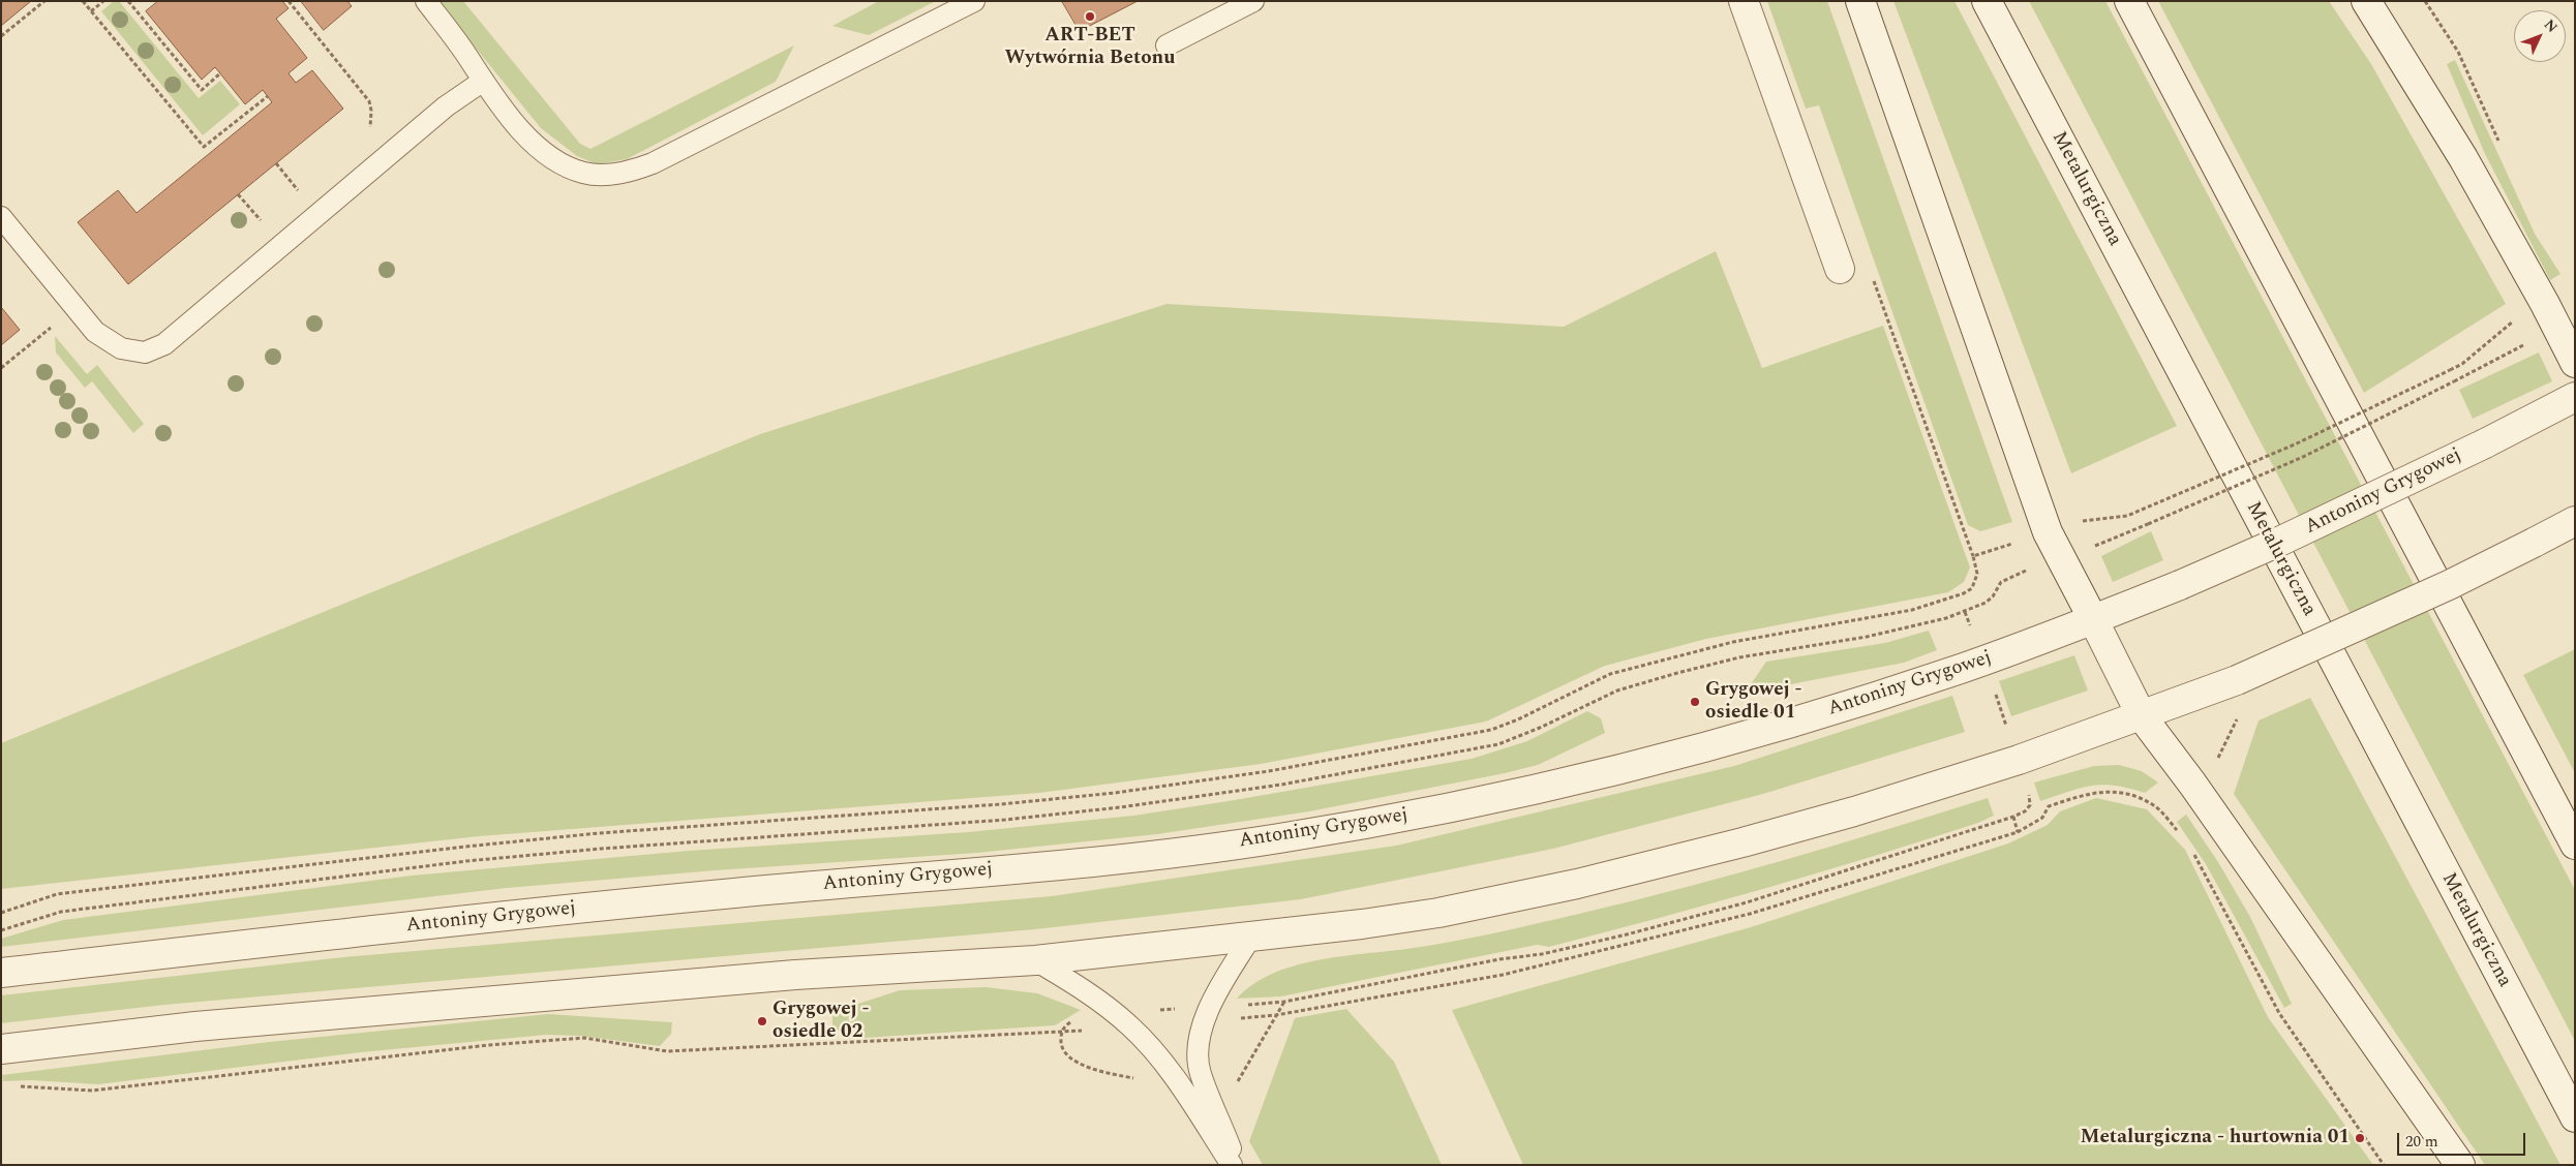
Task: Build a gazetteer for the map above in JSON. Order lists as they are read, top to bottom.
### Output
{
  "streets": {
    "street": ["Metalurgiczna", "Antoniny Grygowej"]
  },
  "places": [
    "ART-BET Wytwórnia Betonu",
    "Grygowej - osiedle 01",
    "Grygowej - osiedle 02",
    "Metalurgiczna - hurtownia 01"
  ],
  "scale_bar": "20 m",
  "north": "top right"
}
